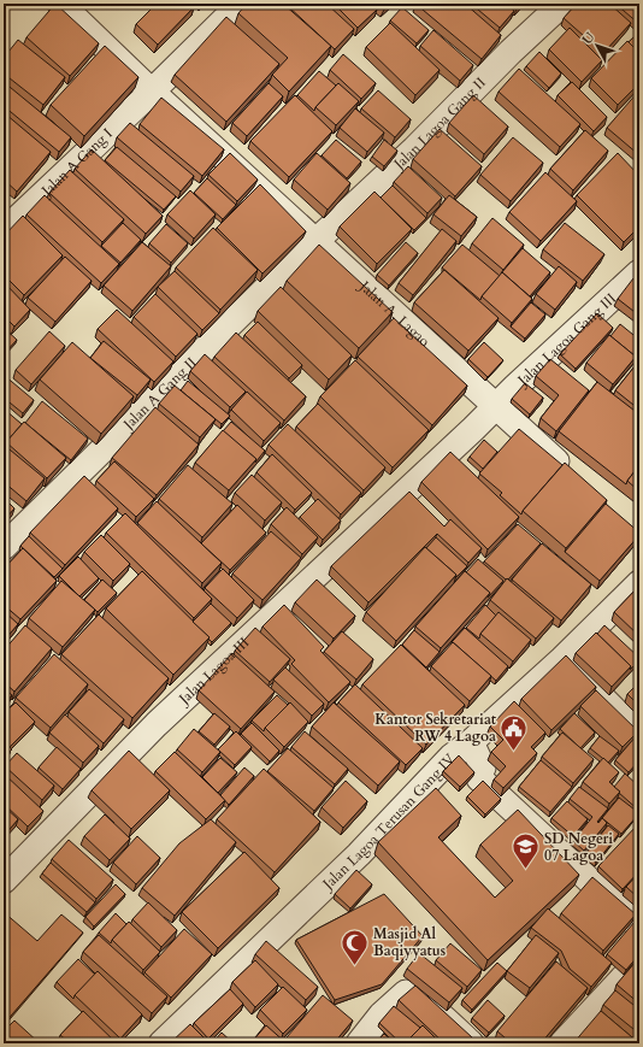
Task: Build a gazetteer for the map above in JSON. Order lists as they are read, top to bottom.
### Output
{
  "streets": {
    "street": [
      "Jalan Lagoa Gang II",
      "Jalan A Gang I",
      "Jalan A. Lagao",
      "Jalan Lagoa Gang III",
      "Jalan A Gang II",
      "Jalan Lagoa III",
      "Jalan Lagoa Terusan Gang IV"
    ]
  },
  "crossings": [
    ["Jalan Lagoa Gang II", "Jalan A. Lagao"],
    ["Jalan Lagoa Gang II", "Jalan A Gang II"],
    ["Jalan A Gang I", "Jalan A. Lagao"],
    ["Jalan A. Lagao", "Jalan Lagoa Gang III"],
    ["Jalan A. Lagao", "Jalan A Gang II"],
    ["Jalan A. Lagao", "Jalan Lagoa III"],
    ["Jalan Lagoa Gang III", "Jalan Lagoa III"]
  ],
  "places": {
    "public building": ["Kantor Sekretariat RW 4 Lagoa"],
    "school or university": ["SD Negeri 07 Lagoa"],
    "mosque": ["Masjid Al Baqiyyatus"]
  },
  "north": "top left"
}
